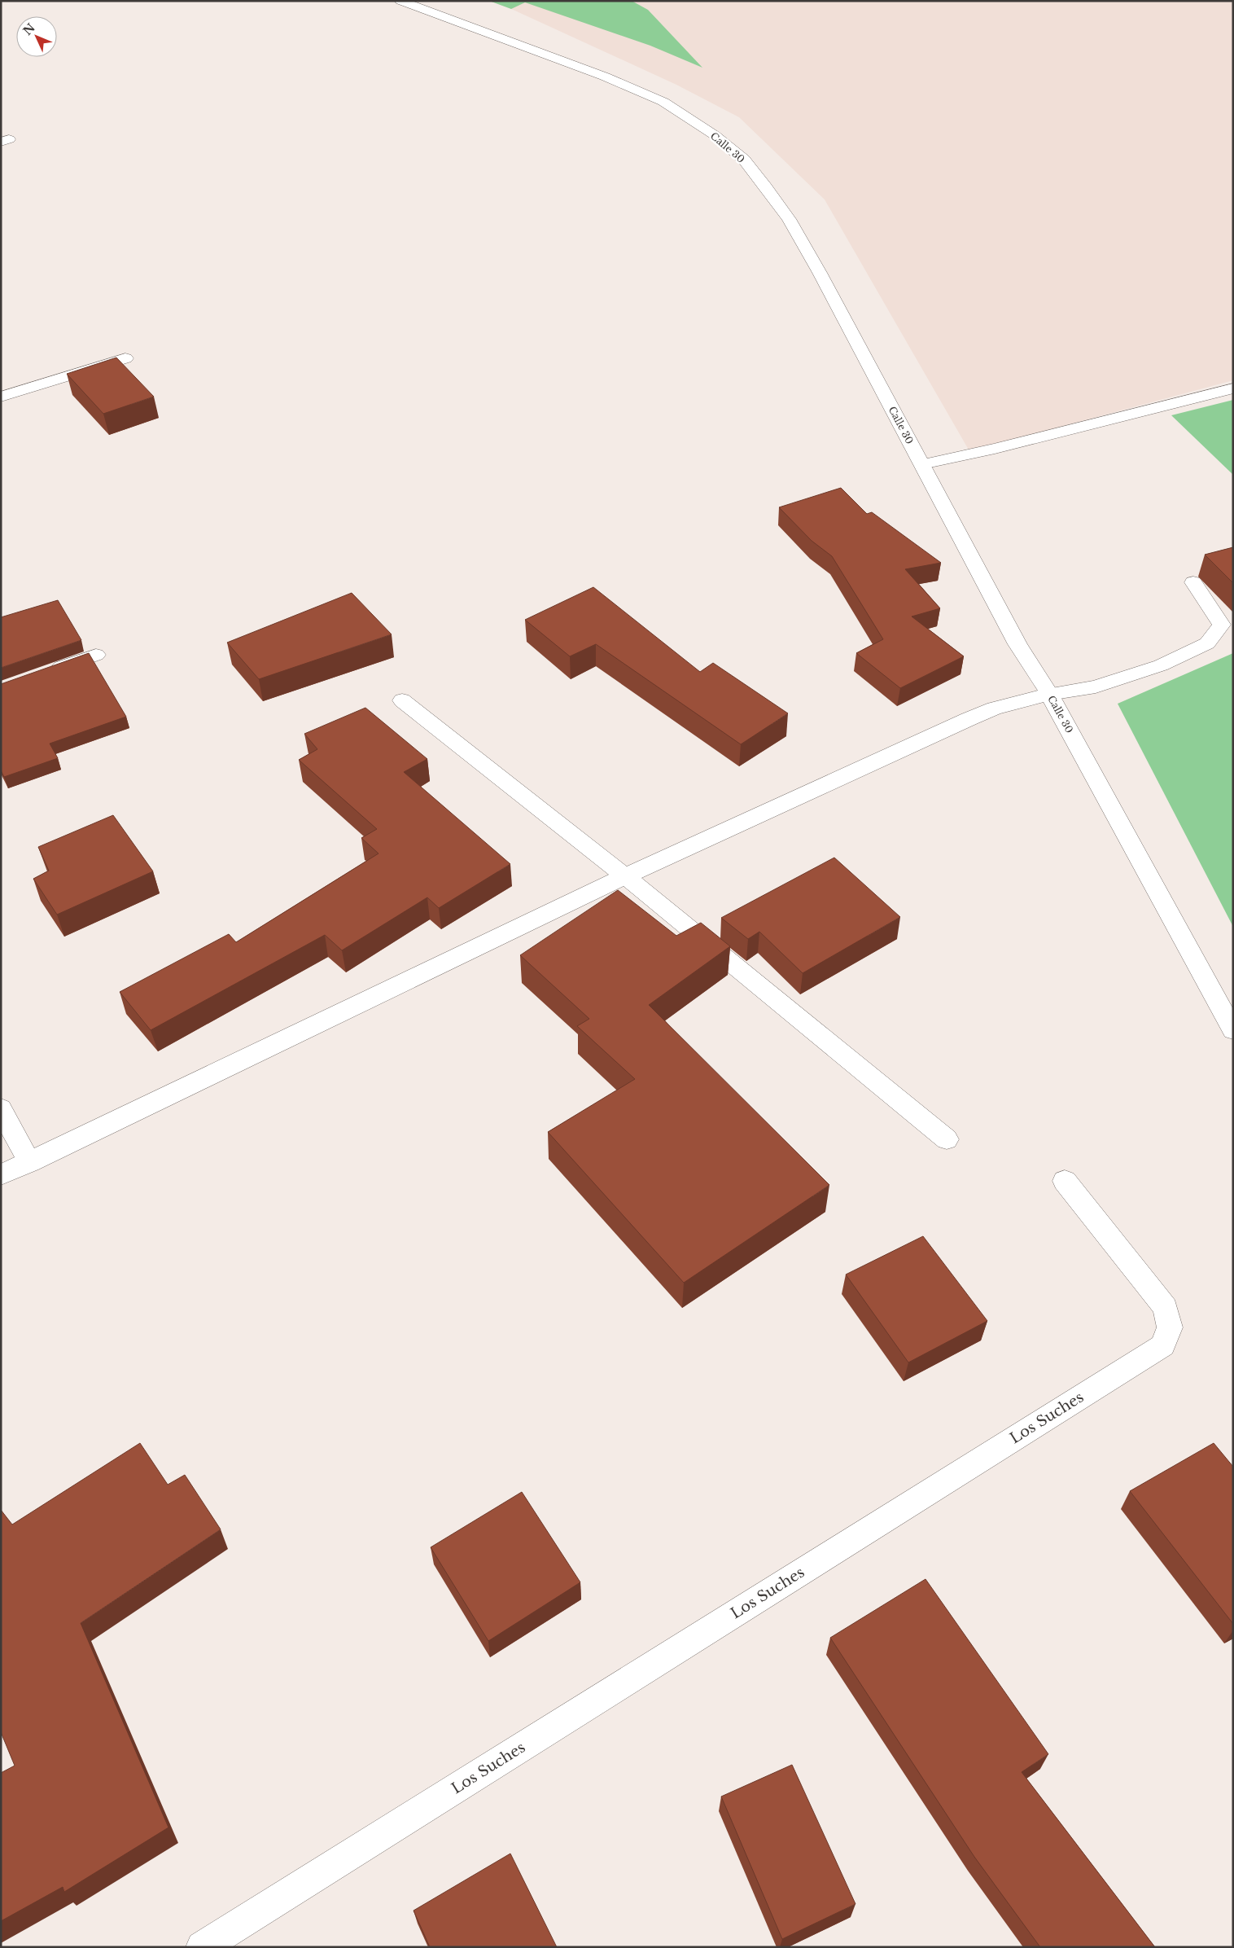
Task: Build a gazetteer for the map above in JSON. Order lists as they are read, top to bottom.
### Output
{
  "streets": {
    "street": ["Calle 30", "Los Suches"]
  },
  "north": "top left"
}
